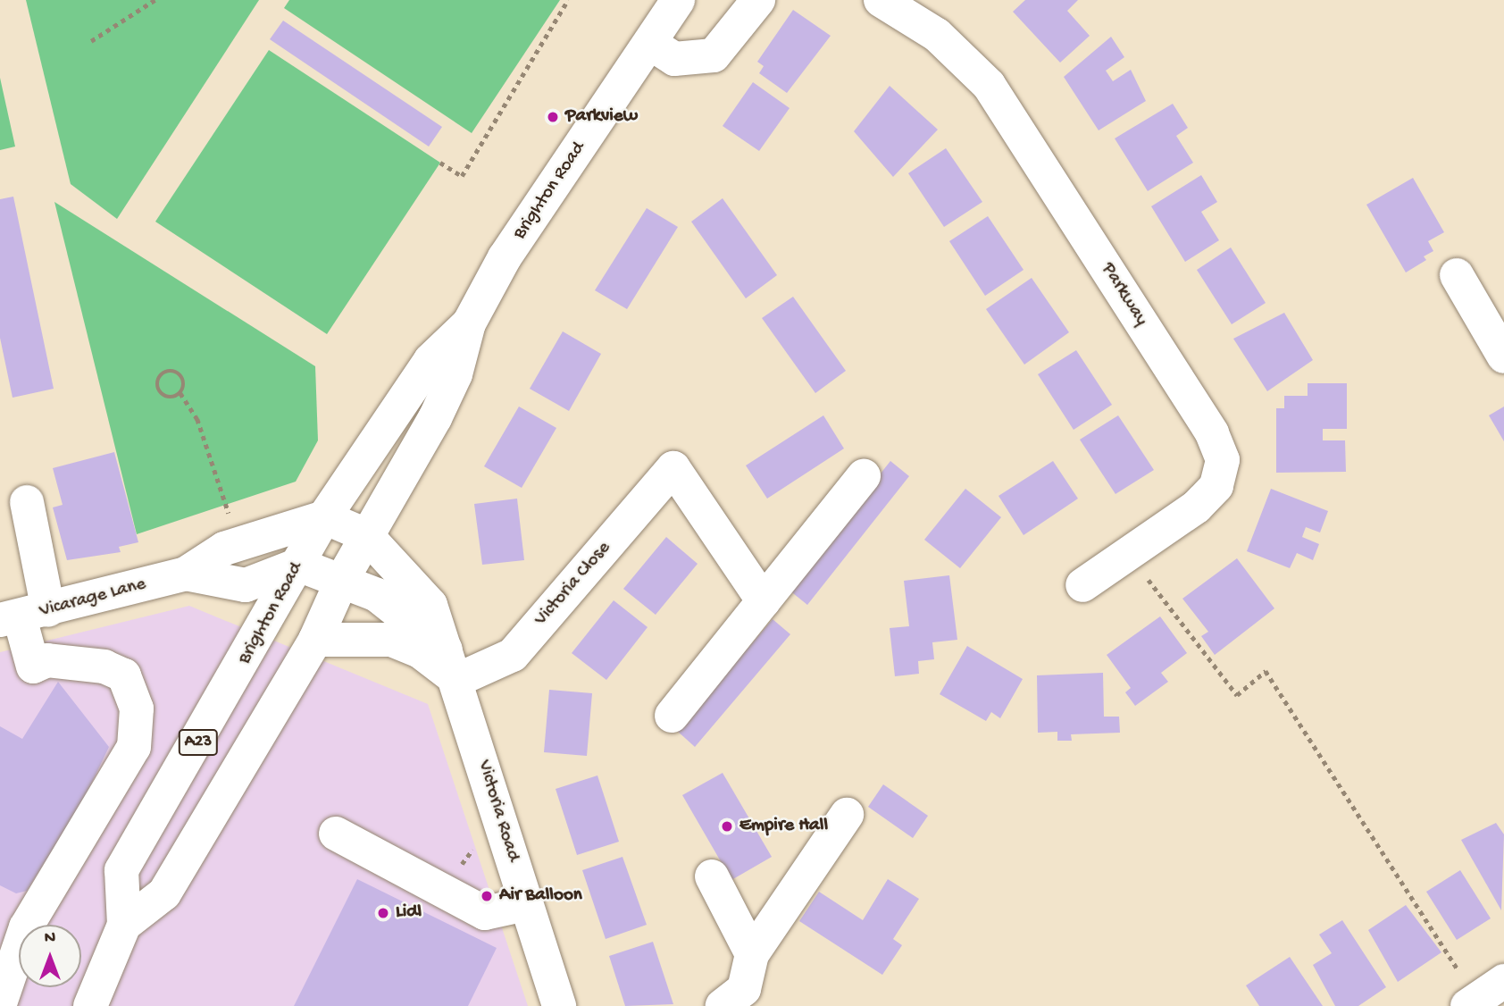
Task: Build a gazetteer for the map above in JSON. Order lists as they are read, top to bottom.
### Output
{
  "streets": {
    "street": [
      "Brighton Road",
      "Parkway",
      "Victoria Close",
      "Vicarage Lane",
      "A23",
      "Victoria Road"
    ]
  },
  "crossings": [
    ["Brighton Road", "Vicarage Lane"],
    ["Brighton Road", "Victoria Road"],
    ["Victoria Close", "Victoria Road"],
    ["Vicarage Lane", "Victoria Road"]
  ],
  "places": [
    "Parkview",
    "Empire Hall",
    "Air Balloon",
    "Lidl"
  ],
  "north": "top"
}
